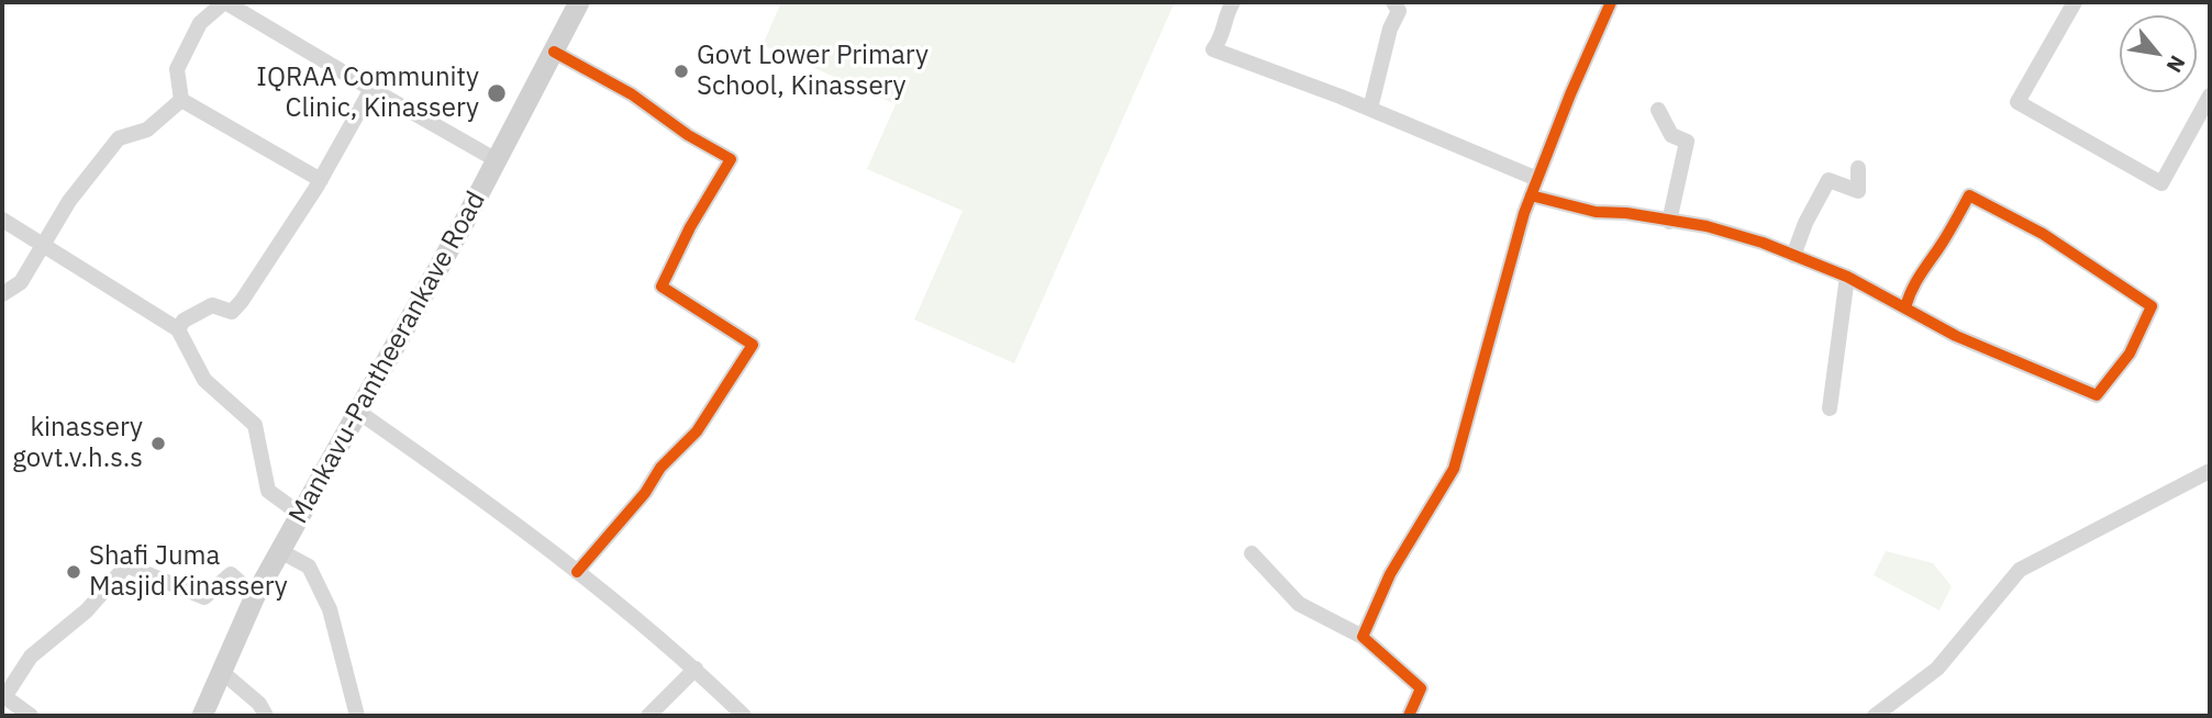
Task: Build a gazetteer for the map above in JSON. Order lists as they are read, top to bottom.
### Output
{
  "streets": {
    "main road": ["Mankavu-Pantheerankave Road"]
  },
  "places": [
    "Govt Lower Primary School, Kinassery",
    "IQRAA Community Clinic, Kinassery",
    "kinassery govt.v.h.s.s",
    "Shafi Juma Masjid Kinassery"
  ],
  "north": "bottom right"
}
